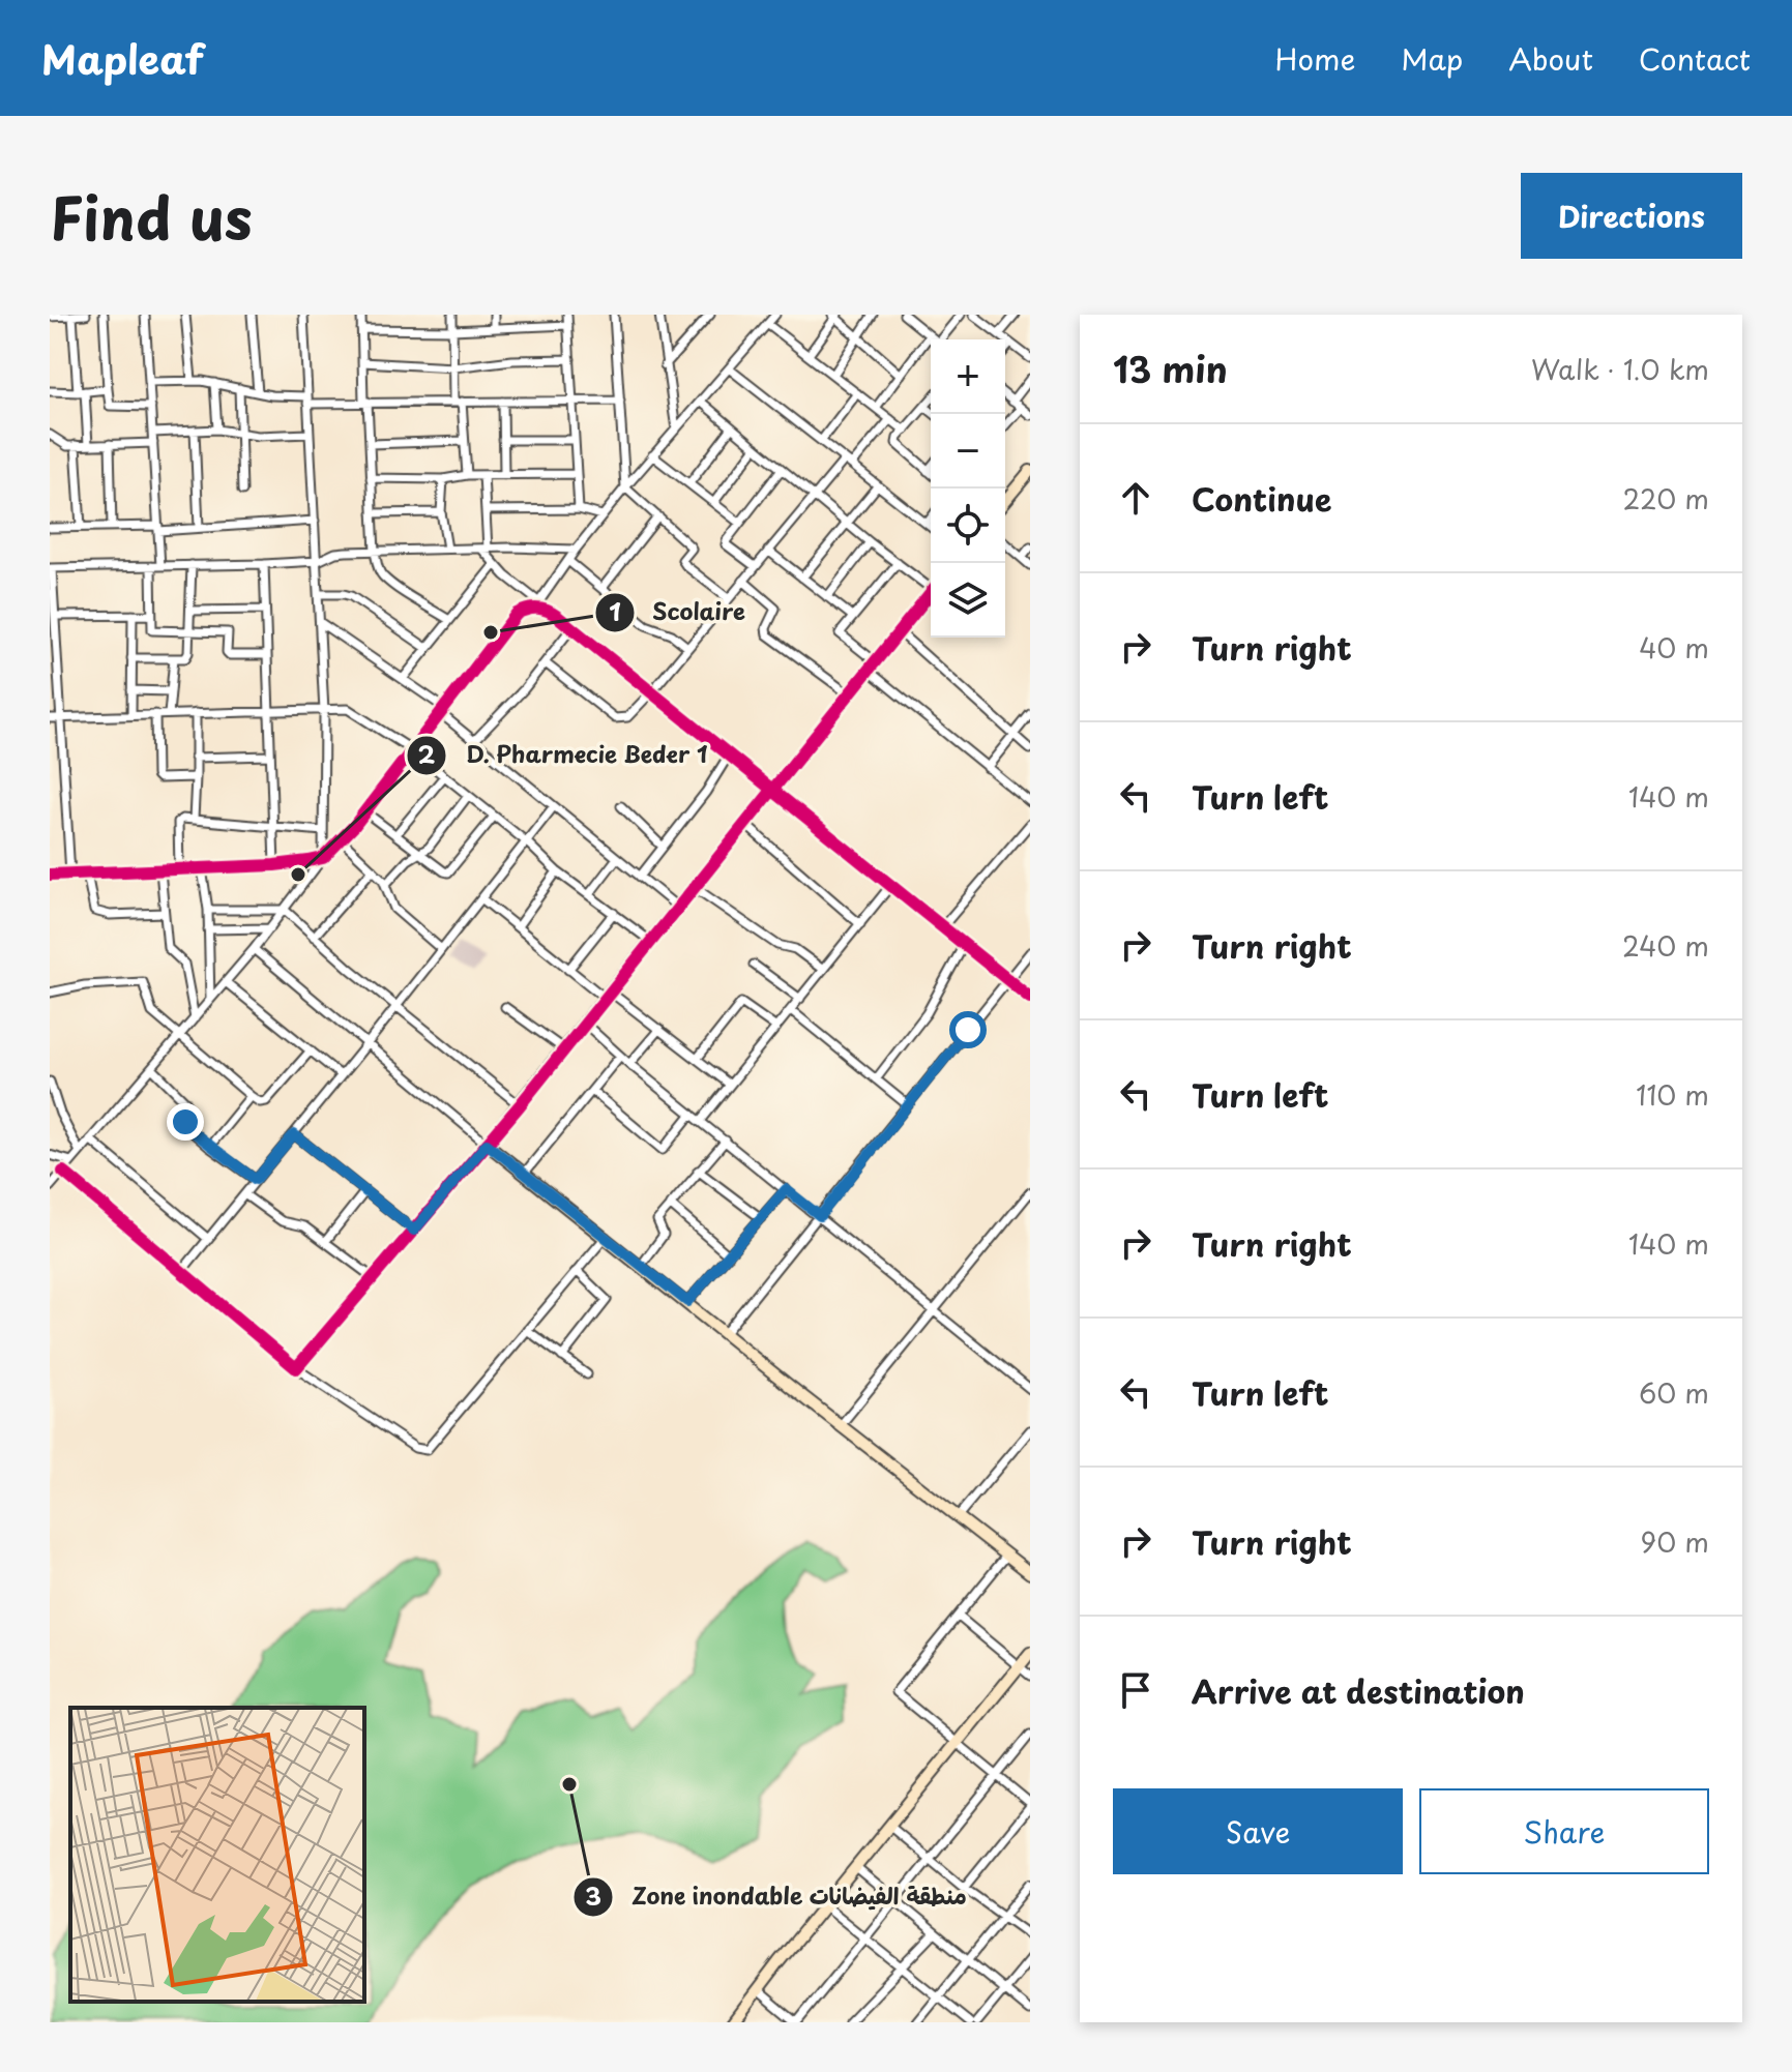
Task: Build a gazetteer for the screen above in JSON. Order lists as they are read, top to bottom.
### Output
{
  "places": ["Scolaire", "D. Pharmecie Beder 1", "Zone inondable منطقة الفيضانات"],
  "page": {
    "header": "Mapleaf",
    "nav": [
      "Home",
      "Map",
      "About",
      "Contact"
    ],
    "title": "Find us",
    "buttons": [
      "Directions",
      ["Save", "Share"]
    ],
    "heading": ["13 min", "Walk · 1.0 km"],
    "map_buttons": ["+", "−"],
    "list": [
      ["Continue", "220 m"],
      ["Turn right", "40 m"],
      ["Turn left", "140 m"],
      ["Turn right", "240 m"],
      ["Turn left", "110 m"],
      ["Turn right", "140 m"],
      ["Turn left", "60 m"],
      ["Turn right", "90 m"],
      "Arrive at destination"
    ]
  }
}
